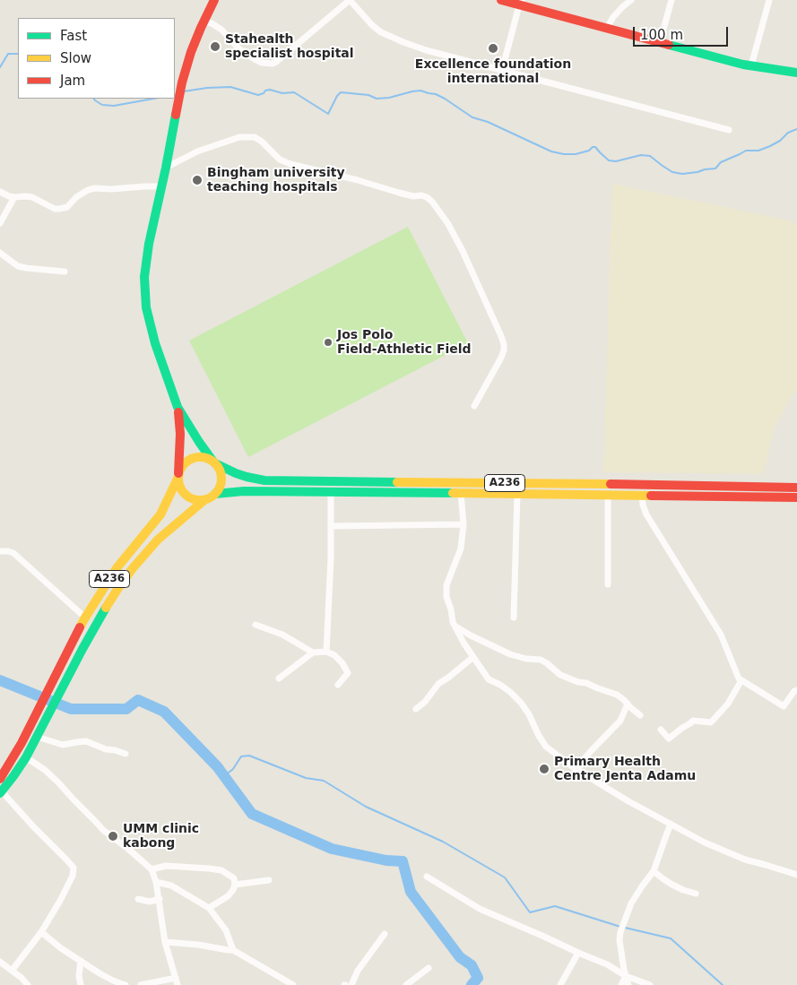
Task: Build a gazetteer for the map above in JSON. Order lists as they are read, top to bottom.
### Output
{
  "streets": {
    "main road": ["A236"]
  },
  "places": [
    "Stahealth specialist hospital",
    "Excellence foundation international",
    "Bingham university teaching hospitals",
    "Jos Polo Field-Athletic Field",
    "Primary Health Centre Jenta Adamu",
    "UMM clinic kabong"
  ],
  "legend": ["Fast", "Slow", "Jam"],
  "scale_bar": "100 m"
}
